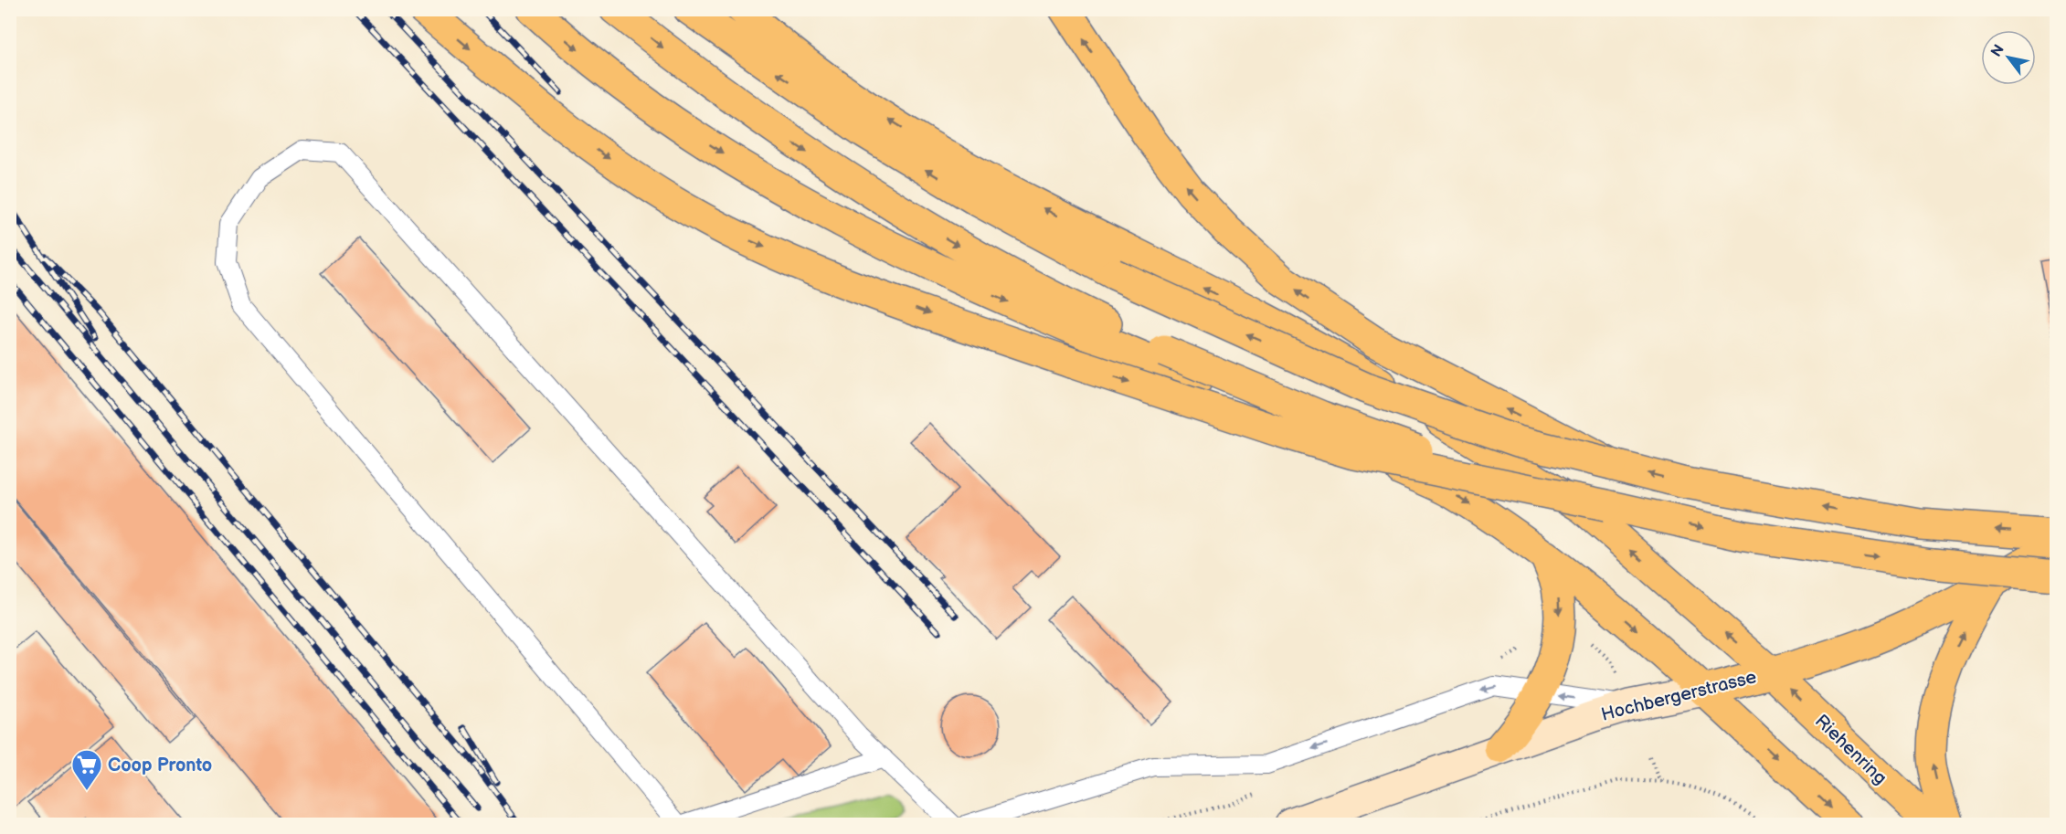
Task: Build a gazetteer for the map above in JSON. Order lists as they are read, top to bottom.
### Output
{
  "streets": {
    "main road": ["Hochbergerstrasse", "Riehenring"]
  },
  "crossings": [
    ["Hochbergerstrasse", "Riehenring"]
  ],
  "places": {
    "supermarket": ["Coop Pronto"]
  },
  "north": "top left"
}
